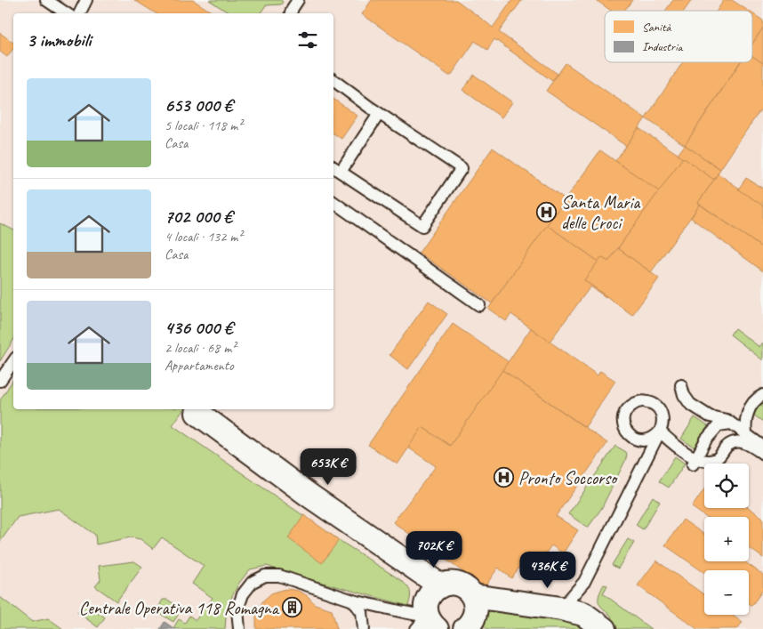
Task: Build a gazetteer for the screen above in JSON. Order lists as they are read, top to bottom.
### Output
{
  "places": {
    "hospital": ["Santa Maria delle Croci", "Pronto Soccorso"],
    "building": ["Centrale Operativa 118 Romagna"]
  },
  "legend": ["Sanità", "Industria"],
  "page": {
    "heading": "3 immobili",
    "list": [
      {
        "name": "653 000 €",
        "note": "5 locali · 118 m² · Casa"
      },
      {
        "name": "702 000 €",
        "note": "4 locali · 132 m² · Casa"
      },
      {
        "name": "436 000 €",
        "note": "2 locali · 68 m² · Appartamento"
      }
    ],
    "price": ["653K €", "702K €", "436K €"],
    "map_buttons": ["+", "−"]
  }
}
